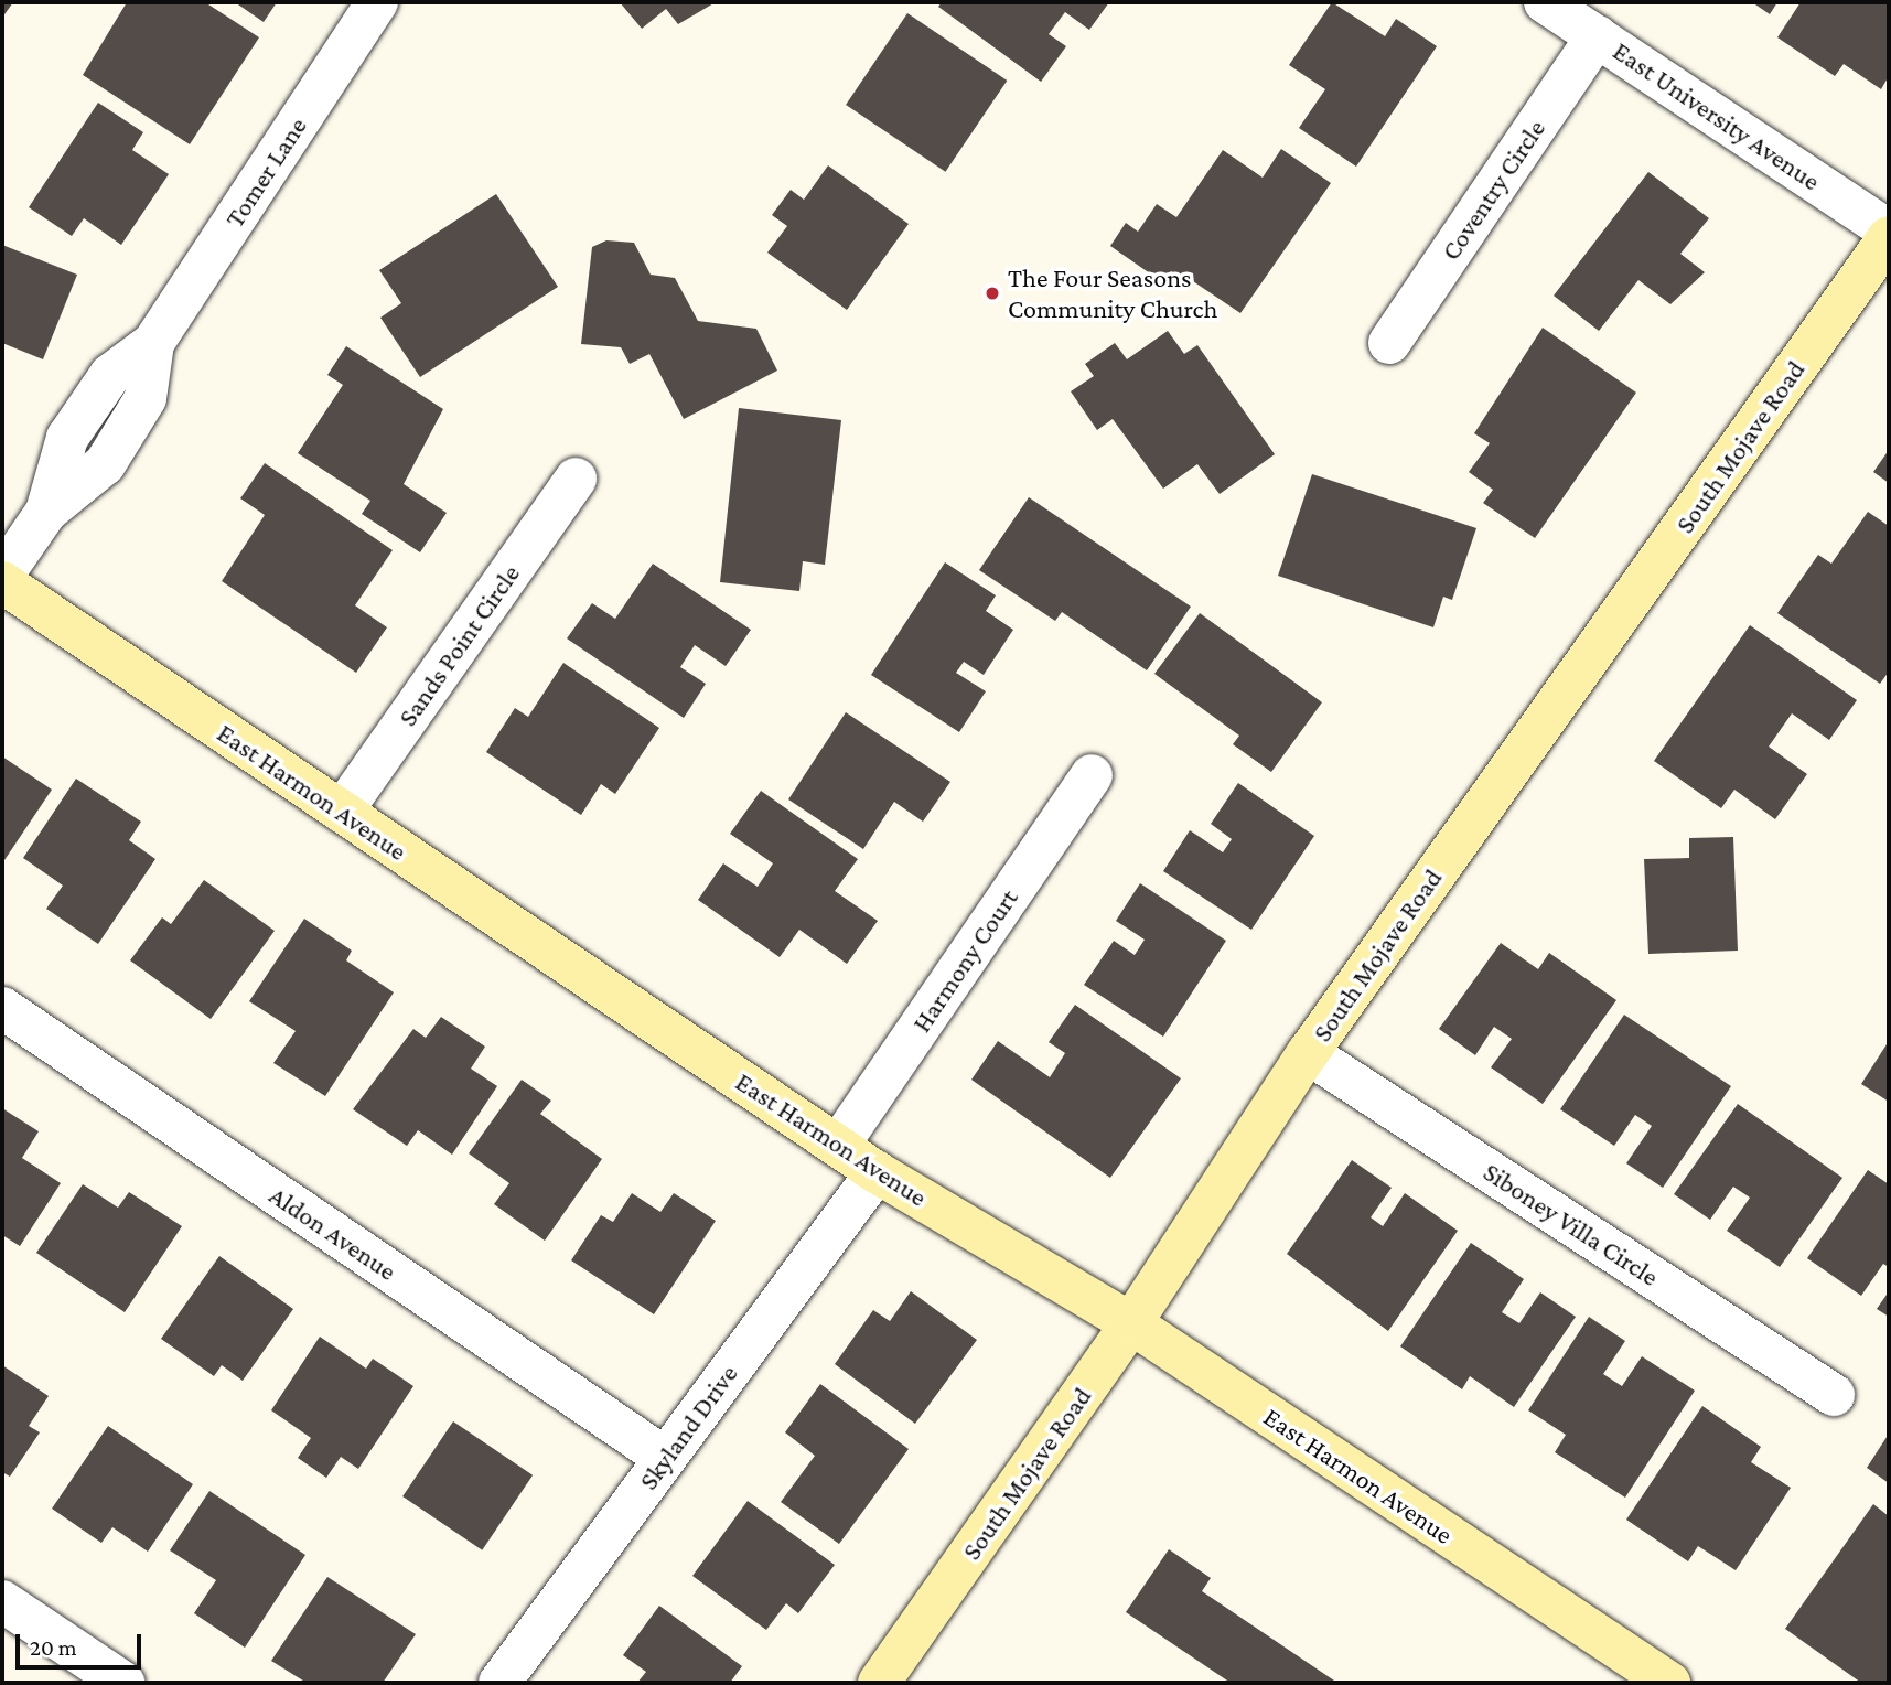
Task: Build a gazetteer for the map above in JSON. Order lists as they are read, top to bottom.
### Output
{
  "streets": {
    "main road": ["South Mojave Road", "East Harmon Avenue"],
    "street": [
      "East University Avenue",
      "Tomer Lane",
      "Coventry Circle",
      "Sands Point Circle",
      "Harmony Court",
      "Siboney Villa Circle",
      "Aldon Avenue",
      "Skyland Drive"
    ]
  },
  "crossings": [
    ["East University Avenue", "Coventry Circle"],
    ["South Mojave Road", "East Harmon Avenue"],
    ["South Mojave Road", "Siboney Villa Circle"],
    ["Sands Point Circle", "East Harmon Avenue"],
    ["East Harmon Avenue", "Harmony Court"],
    ["East Harmon Avenue", "Skyland Drive"],
    ["Aldon Avenue", "Skyland Drive"]
  ],
  "places": ["The Four Seasons Community Church"],
  "scale_bar": "20 m"
}
